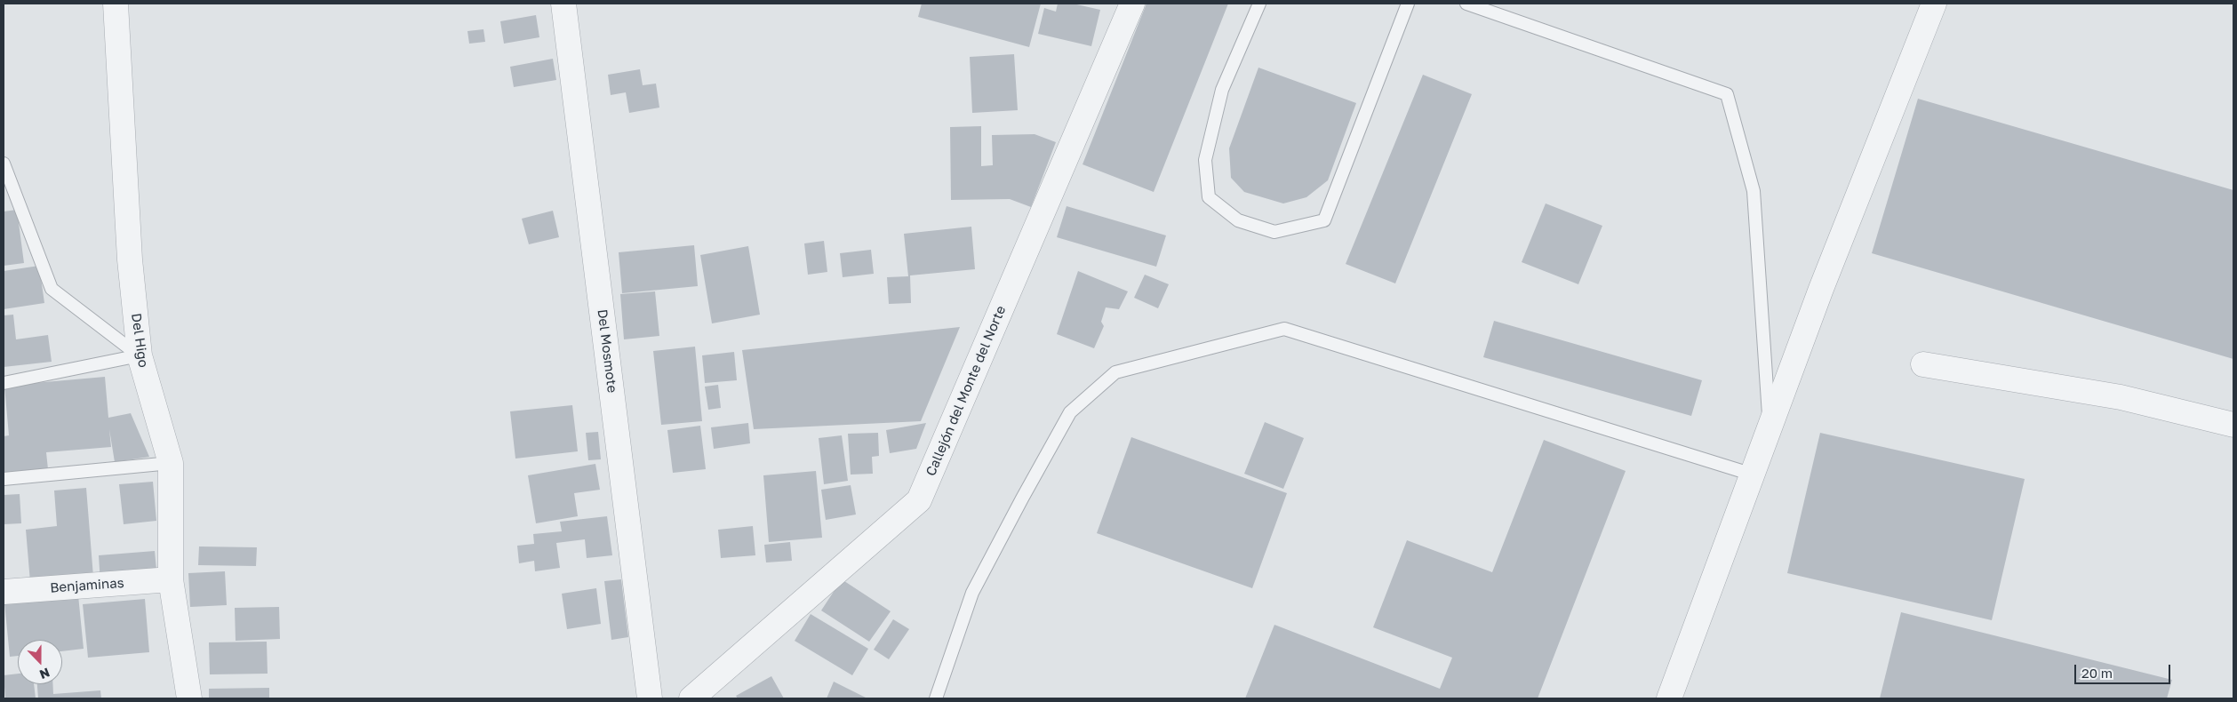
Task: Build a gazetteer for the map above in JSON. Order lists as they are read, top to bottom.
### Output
{
  "streets": {
    "street": [
      "Del Higo",
      "Del Mosmote",
      "Callejón del Monte del Norte",
      "Benjaminas"
    ]
  },
  "crossings": [
    ["Del Higo", "Benjaminas"]
  ],
  "scale_bar": "20 m",
  "north": "bottom"
}
